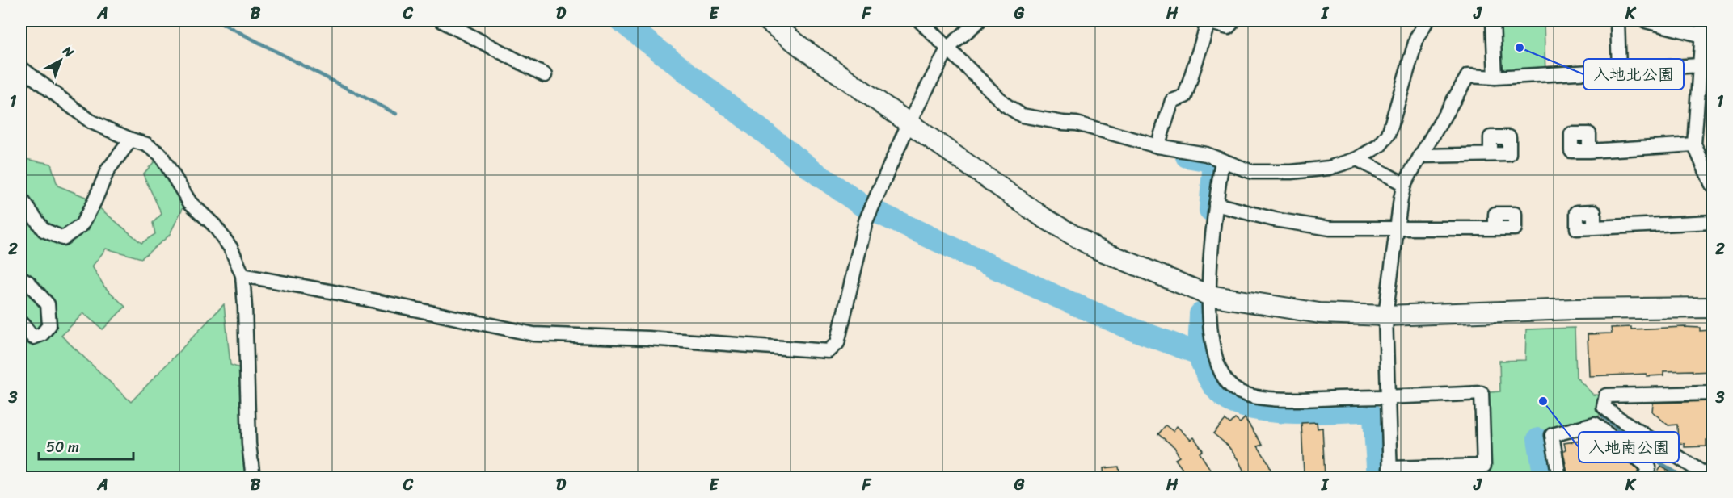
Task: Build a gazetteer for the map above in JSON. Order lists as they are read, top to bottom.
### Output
{
  "places": ["入地北公園", "入地南公園"],
  "scale_bar": "50 m",
  "north": "top right",
  "grid": {
    "columns": [
      "A",
      "B",
      "C",
      "D",
      "E",
      "F",
      "G",
      "H",
      "I",
      "J",
      "K"
    ],
    "rows": ["1", "2", "3"]
  }
}
